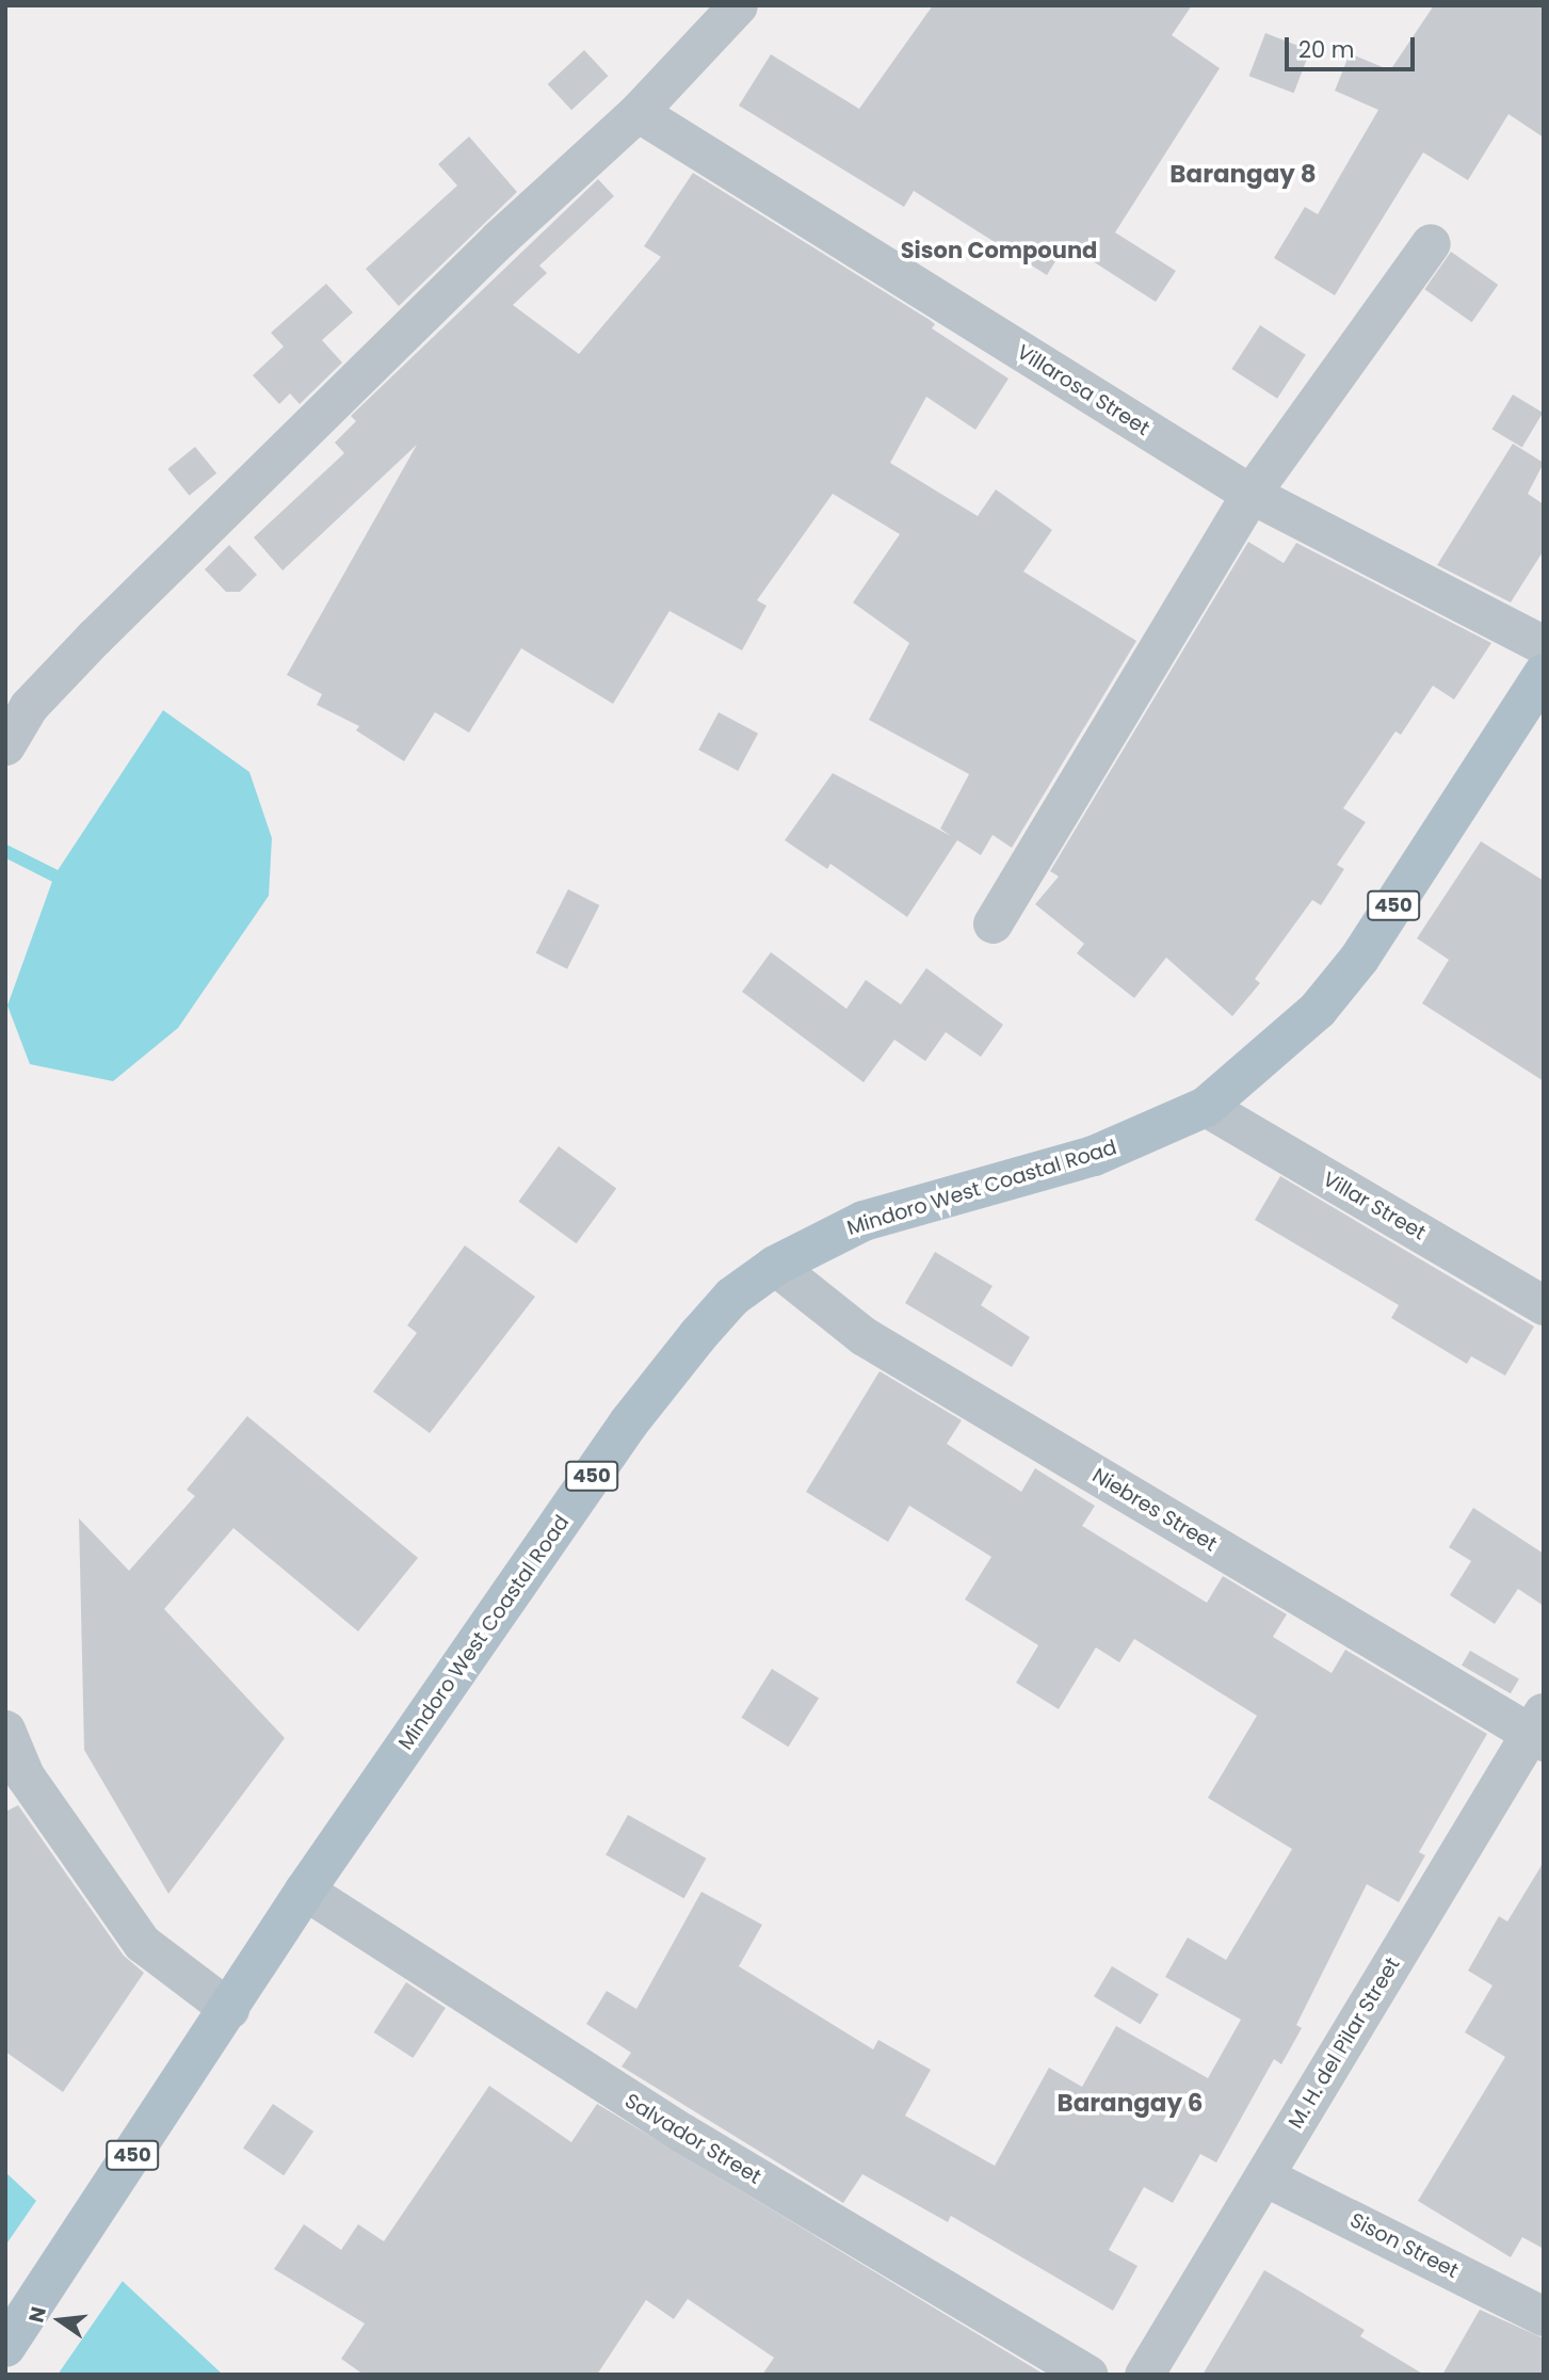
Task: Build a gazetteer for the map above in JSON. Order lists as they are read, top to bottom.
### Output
{
  "streets": {
    "main road": ["450", "Mindoro West Coastal Road"],
    "street": [
      "Villarosa Street",
      "Villar Street",
      "Niebres Street",
      "M. H. del Pilar Street",
      "Salvador Street",
      "Sison Street"
    ]
  },
  "crossings": [
    ["Mindoro West Coastal Road", "Villar Street"],
    ["Mindoro West Coastal Road", "Niebres Street"],
    ["Mindoro West Coastal Road", "Salvador Street"],
    ["Niebres Street", "M. H. del Pilar Street"],
    ["M. H. del Pilar Street", "Sison Street"]
  ],
  "districts": ["Barangay 8", "Sison Compound", "Barangay 6"],
  "scale_bar": "20 m",
  "north": "left"
}
